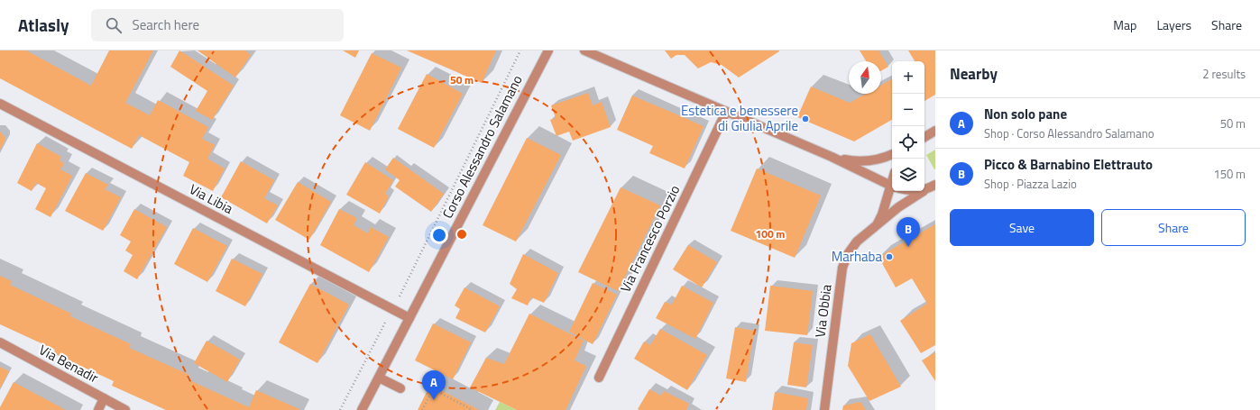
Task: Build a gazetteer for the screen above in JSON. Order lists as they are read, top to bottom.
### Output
{
  "streets": {
    "street": [
      "Corso Alessandro Salamano",
      "Via Libia",
      "Via Francesco Porzio",
      "Via Obbia",
      "Via Benadir"
    ]
  },
  "crossings": [
    ["Corso Alessandro Salamano", "Via Libia"]
  ],
  "places": ["Estetica e benessere di Giulia Aprile", "Marhaba"],
  "north": "top",
  "page": {
    "header": "Atlasly",
    "search": "Search here",
    "nav": ["Map", "Layers", "Share"],
    "heading": ["Nearby", "2 results"],
    "map_buttons": ["+", "−"],
    "list": [
      {
        "mark": "A",
        "name": "Non solo pane",
        "note": "Shop · Corso Alessandro Salamano",
        "value": "50 m"
      },
      {
        "mark": "B",
        "name": "Picco & Barnabino Elettrauto",
        "note": "Shop · Piazza Lazio",
        "value": "150 m"
      }
    ],
    "buttons": ["Save", "Share"],
    "pins": ["B", "A"]
  },
  "rings": ["50 m", "100 m"]
}
